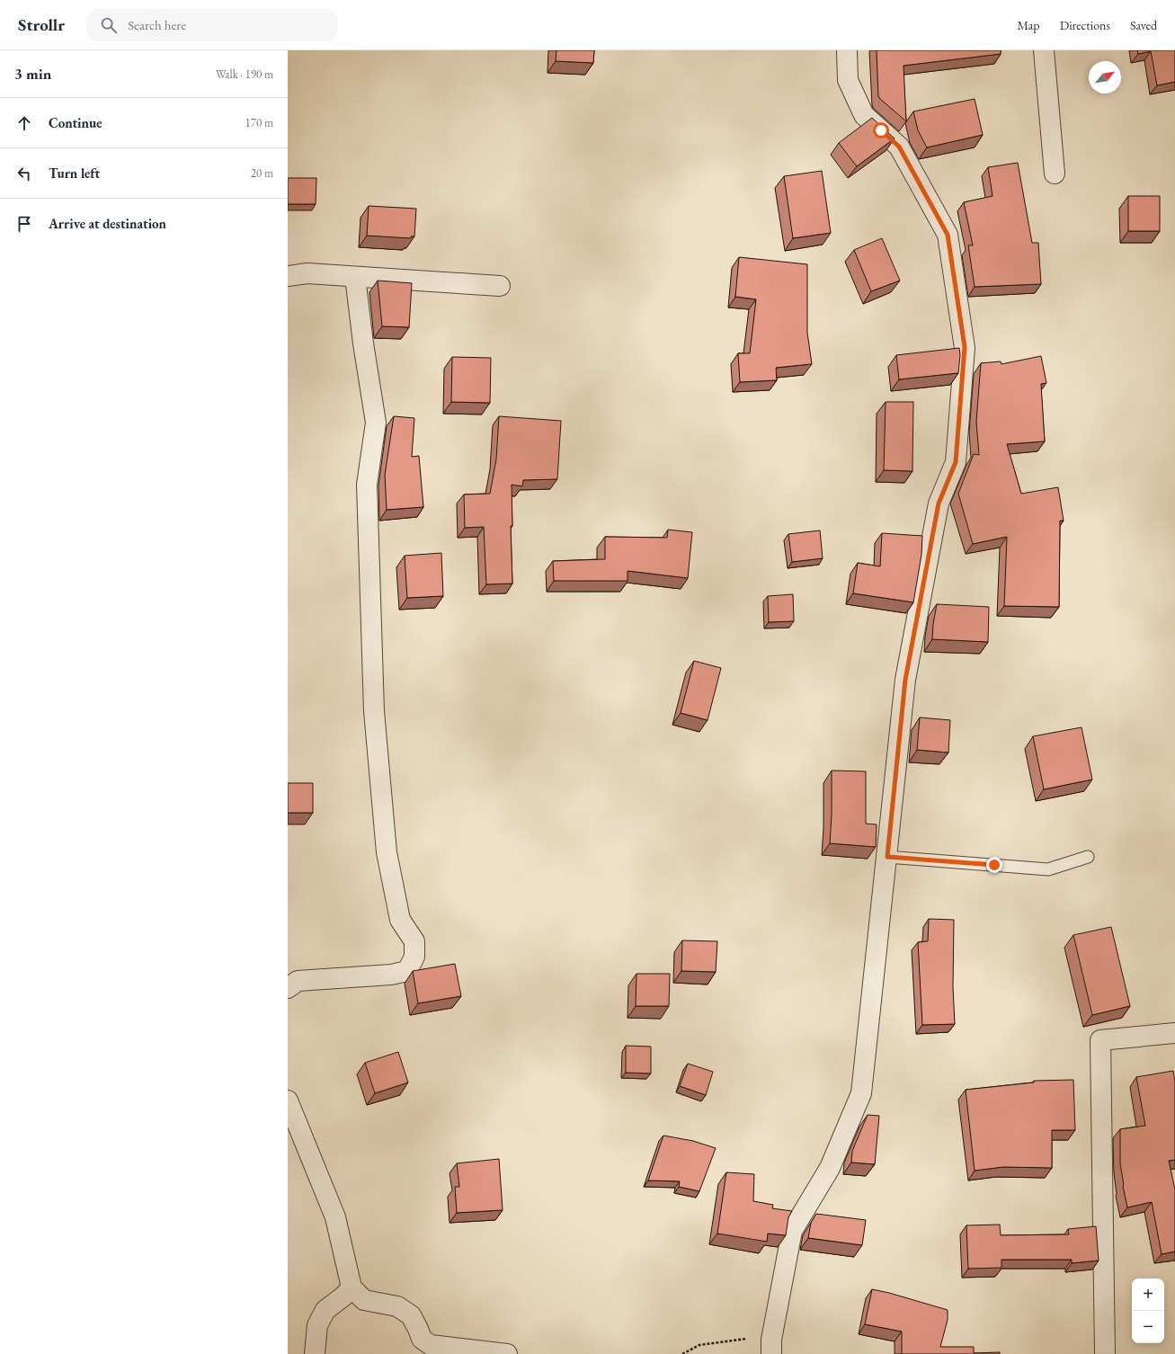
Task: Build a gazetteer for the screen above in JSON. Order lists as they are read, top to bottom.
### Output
{
  "north": "top right",
  "page": {
    "header": "Strollr",
    "search": "Search here",
    "nav": ["Map", "Directions", "Saved"],
    "heading": ["3 min", "Walk · 190 m"],
    "list": [
      ["Continue", "170 m"],
      ["Turn left", "20 m"],
      "Arrive at destination"
    ],
    "map_buttons": ["+", "−"]
  }
}
